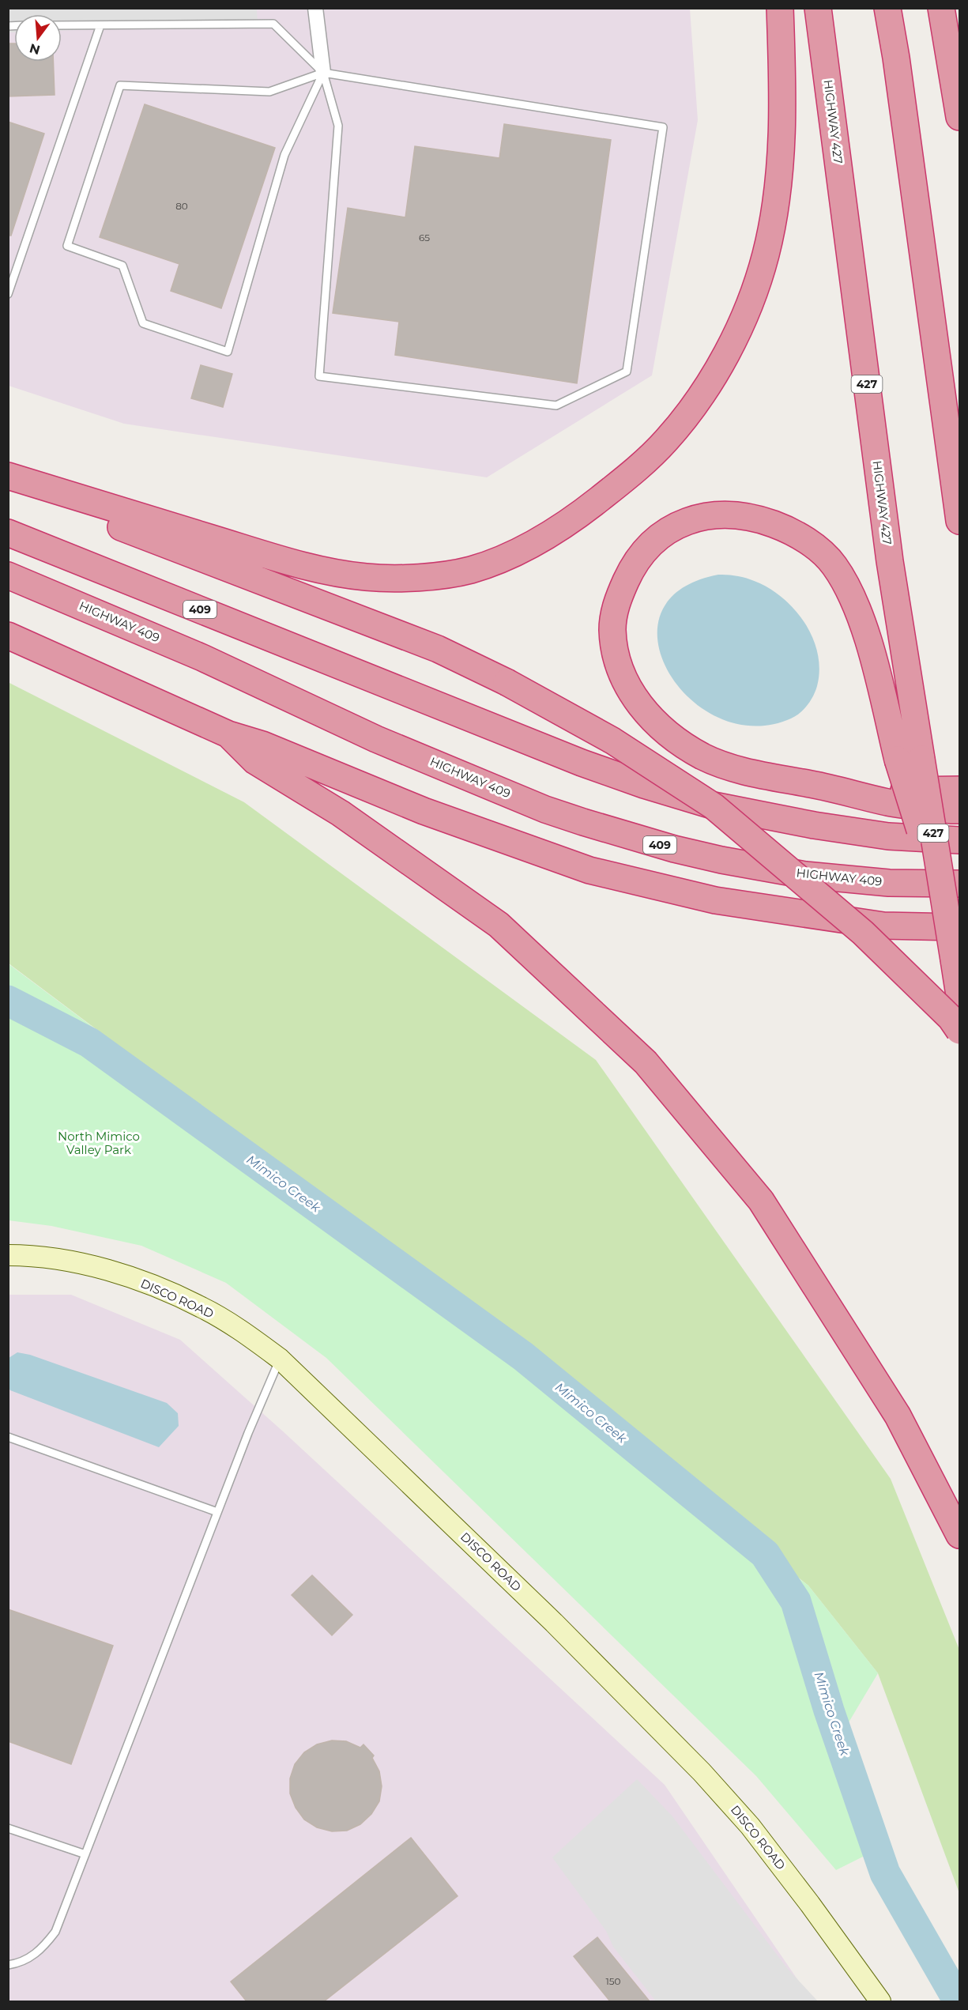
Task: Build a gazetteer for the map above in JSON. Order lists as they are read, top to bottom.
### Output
{
  "streets": {
    "highway": [
      "HIGHWAY 427",
      "427",
      "409",
      "HIGHWAY 409"
    ],
    "main road": ["DISCO ROAD"]
  },
  "water": ["Mimico Creek"],
  "parks": ["North Mimico Valley Park"],
  "house_numbers": ["80", "65", "150"],
  "north": "bottom"
}
